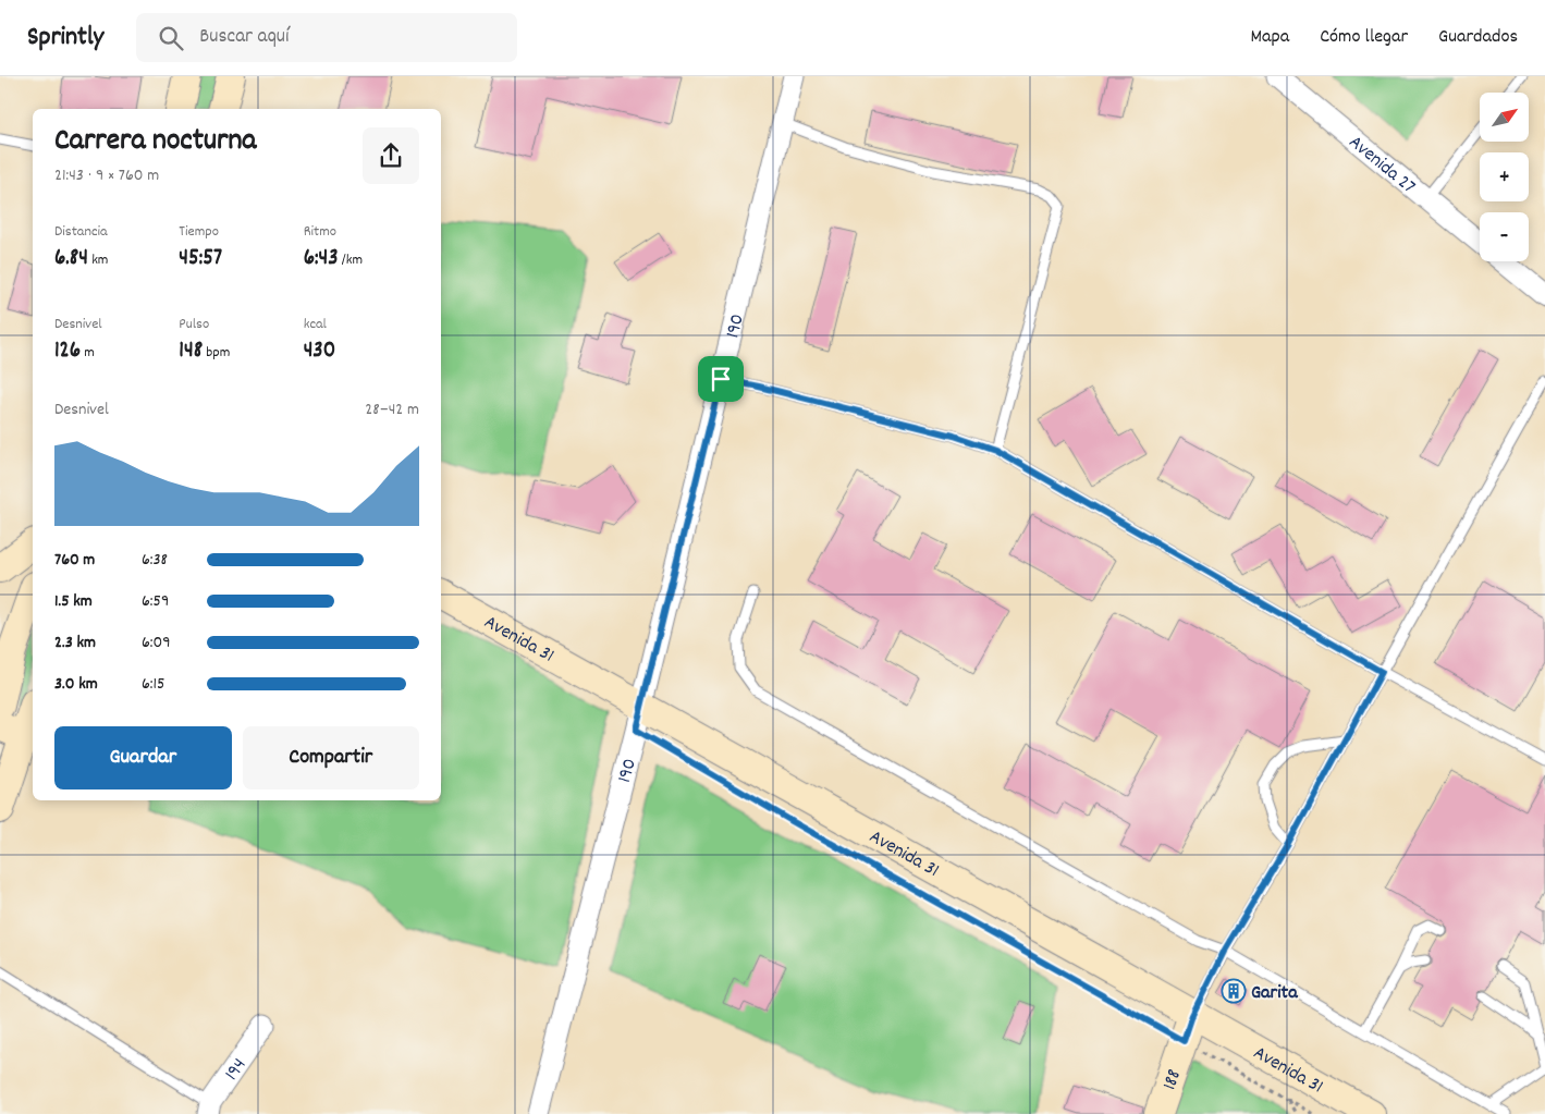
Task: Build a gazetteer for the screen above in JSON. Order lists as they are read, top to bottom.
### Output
{
  "streets": {
    "main road": ["Avenida 31", "188"],
    "street": ["Avenida 27", "190", "194"]
  },
  "crossings": [
    ["190", "Avenida 31"],
    ["Avenida 31", "188"]
  ],
  "places": {
    "building": ["Garita"]
  },
  "north": "top right",
  "page": {
    "header": "Sprintly",
    "search": "Buscar aquí",
    "nav": ["Mapa", "Cómo llegar", "Guardados"],
    "map_buttons": ["+", "−"],
    "heading": ["Carrera nocturna", "21:43 · 9 × 760 m"],
    "stats": [
      ["Distancia", "6.84 km"],
      ["Tiempo", "45:57"],
      ["Ritmo", "6:43 /km"],
      ["Desnivel", "126 m"],
      ["Pulso", "148 bpm"],
      ["kcal", "430"]
    ],
    "chart": ["Desnivel", "28–42 m"],
    "list": [
      {
        "name": "760 m",
        "note": "6:38"
      },
      {
        "name": "1.5 km",
        "note": "6:59"
      },
      {
        "name": "2.3 km",
        "note": "6:09"
      },
      {
        "name": "3.0 km",
        "note": "6:15"
      }
    ],
    "buttons": ["Guardar", "Compartir"]
  }
}
